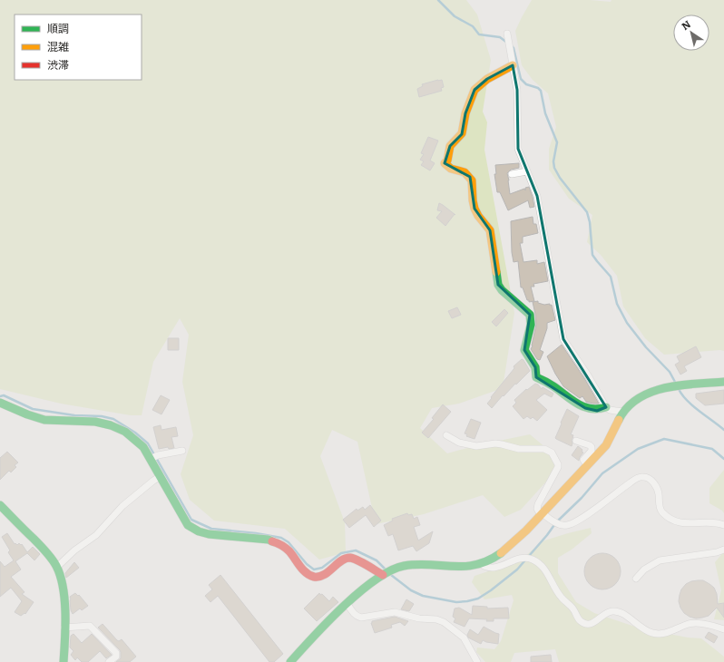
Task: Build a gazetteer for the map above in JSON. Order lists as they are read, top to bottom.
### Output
{
  "legend": ["順調", "混雑", "渋滞"],
  "north": "top left"
}
